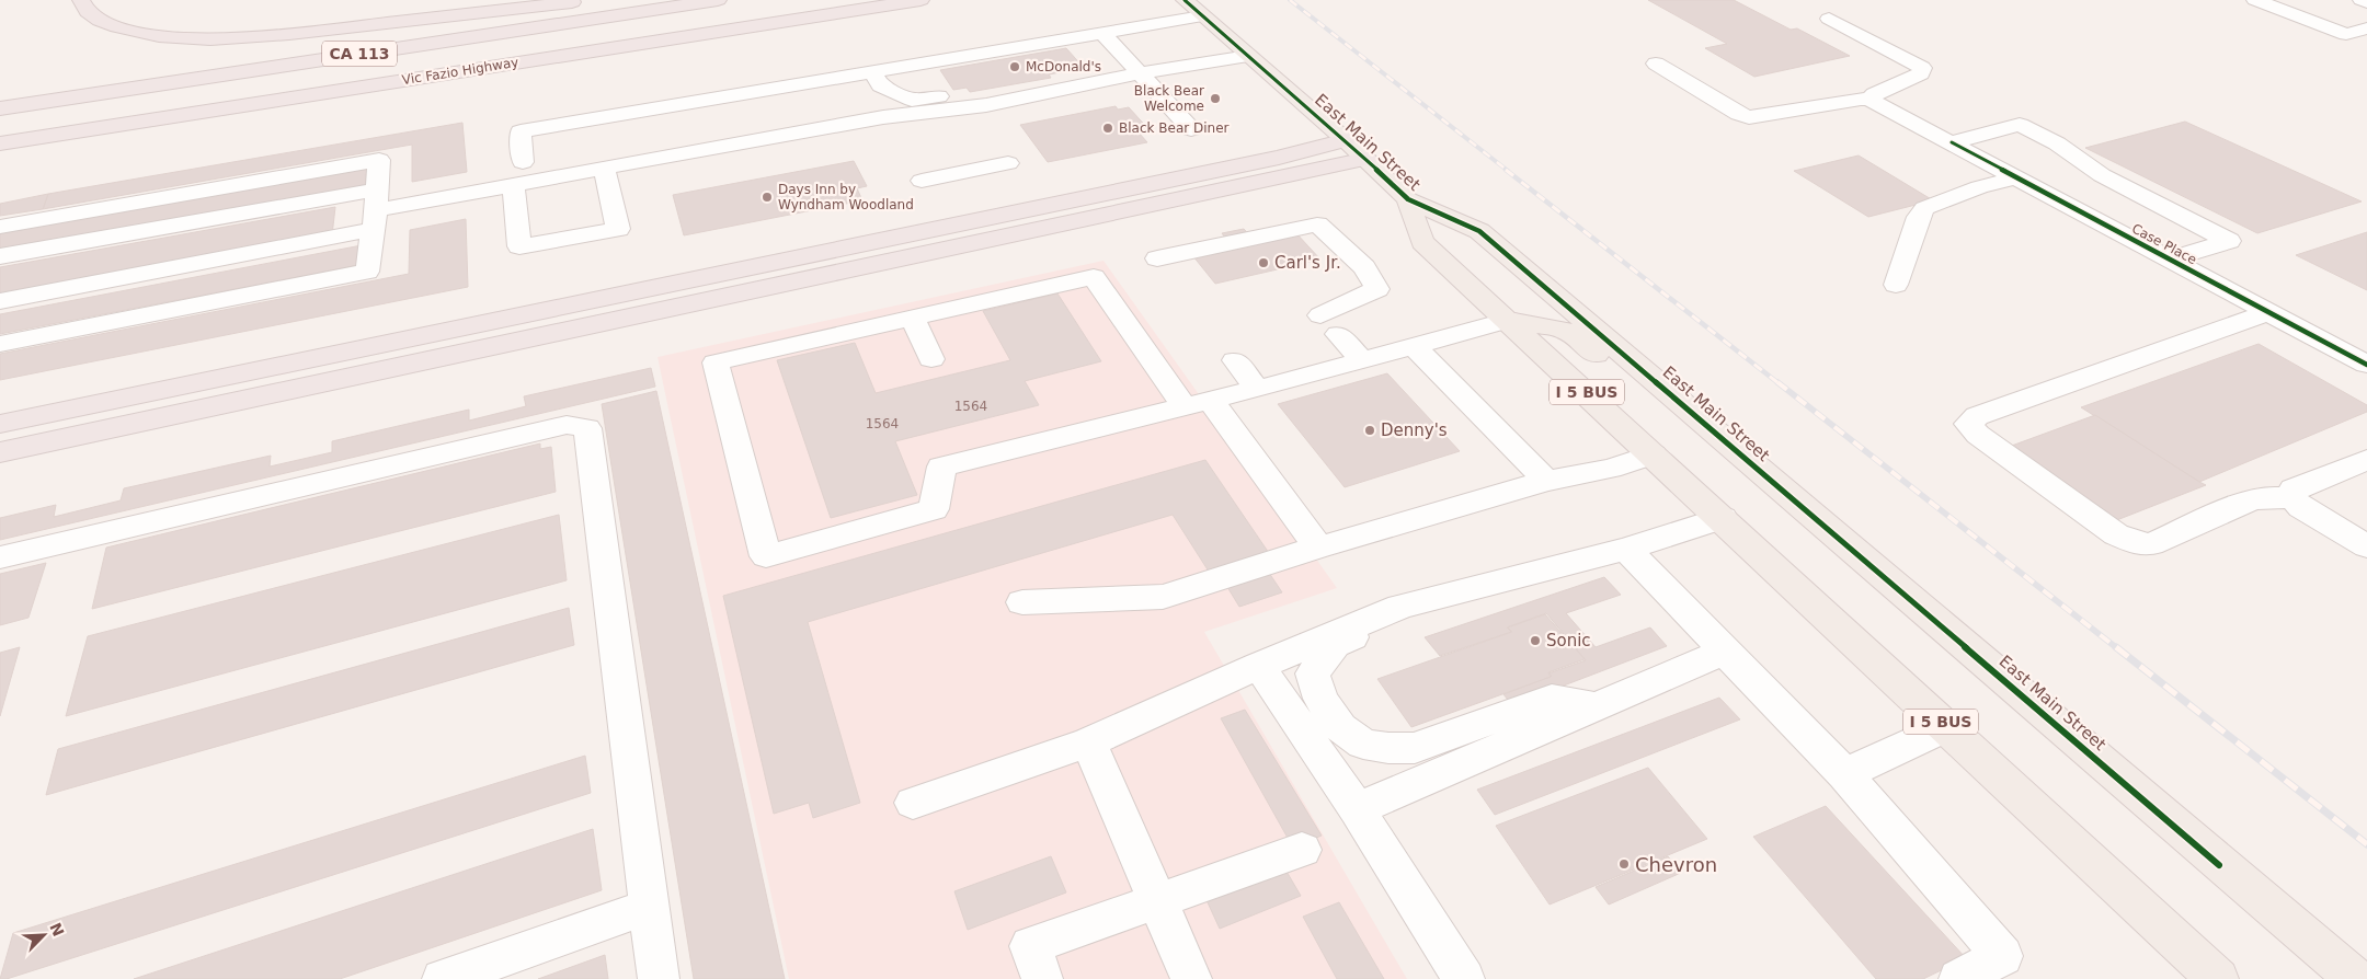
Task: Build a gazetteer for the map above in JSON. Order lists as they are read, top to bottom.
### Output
{
  "streets": {
    "highway": ["CA 113", "Vic Fazio Highway"],
    "main road": ["East Main Street", "I 5 BUS"],
    "street": ["Case Place"]
  },
  "places": [
    "McDonald's",
    "Black Bear Welcome",
    "Black Bear Diner",
    "Days Inn by Wyndham Woodland",
    "Carl's Jr.",
    "Denny's",
    "Sonic",
    "Chevron"
  ],
  "house_numbers": ["1564", "1564"],
  "north": "top right"
}
